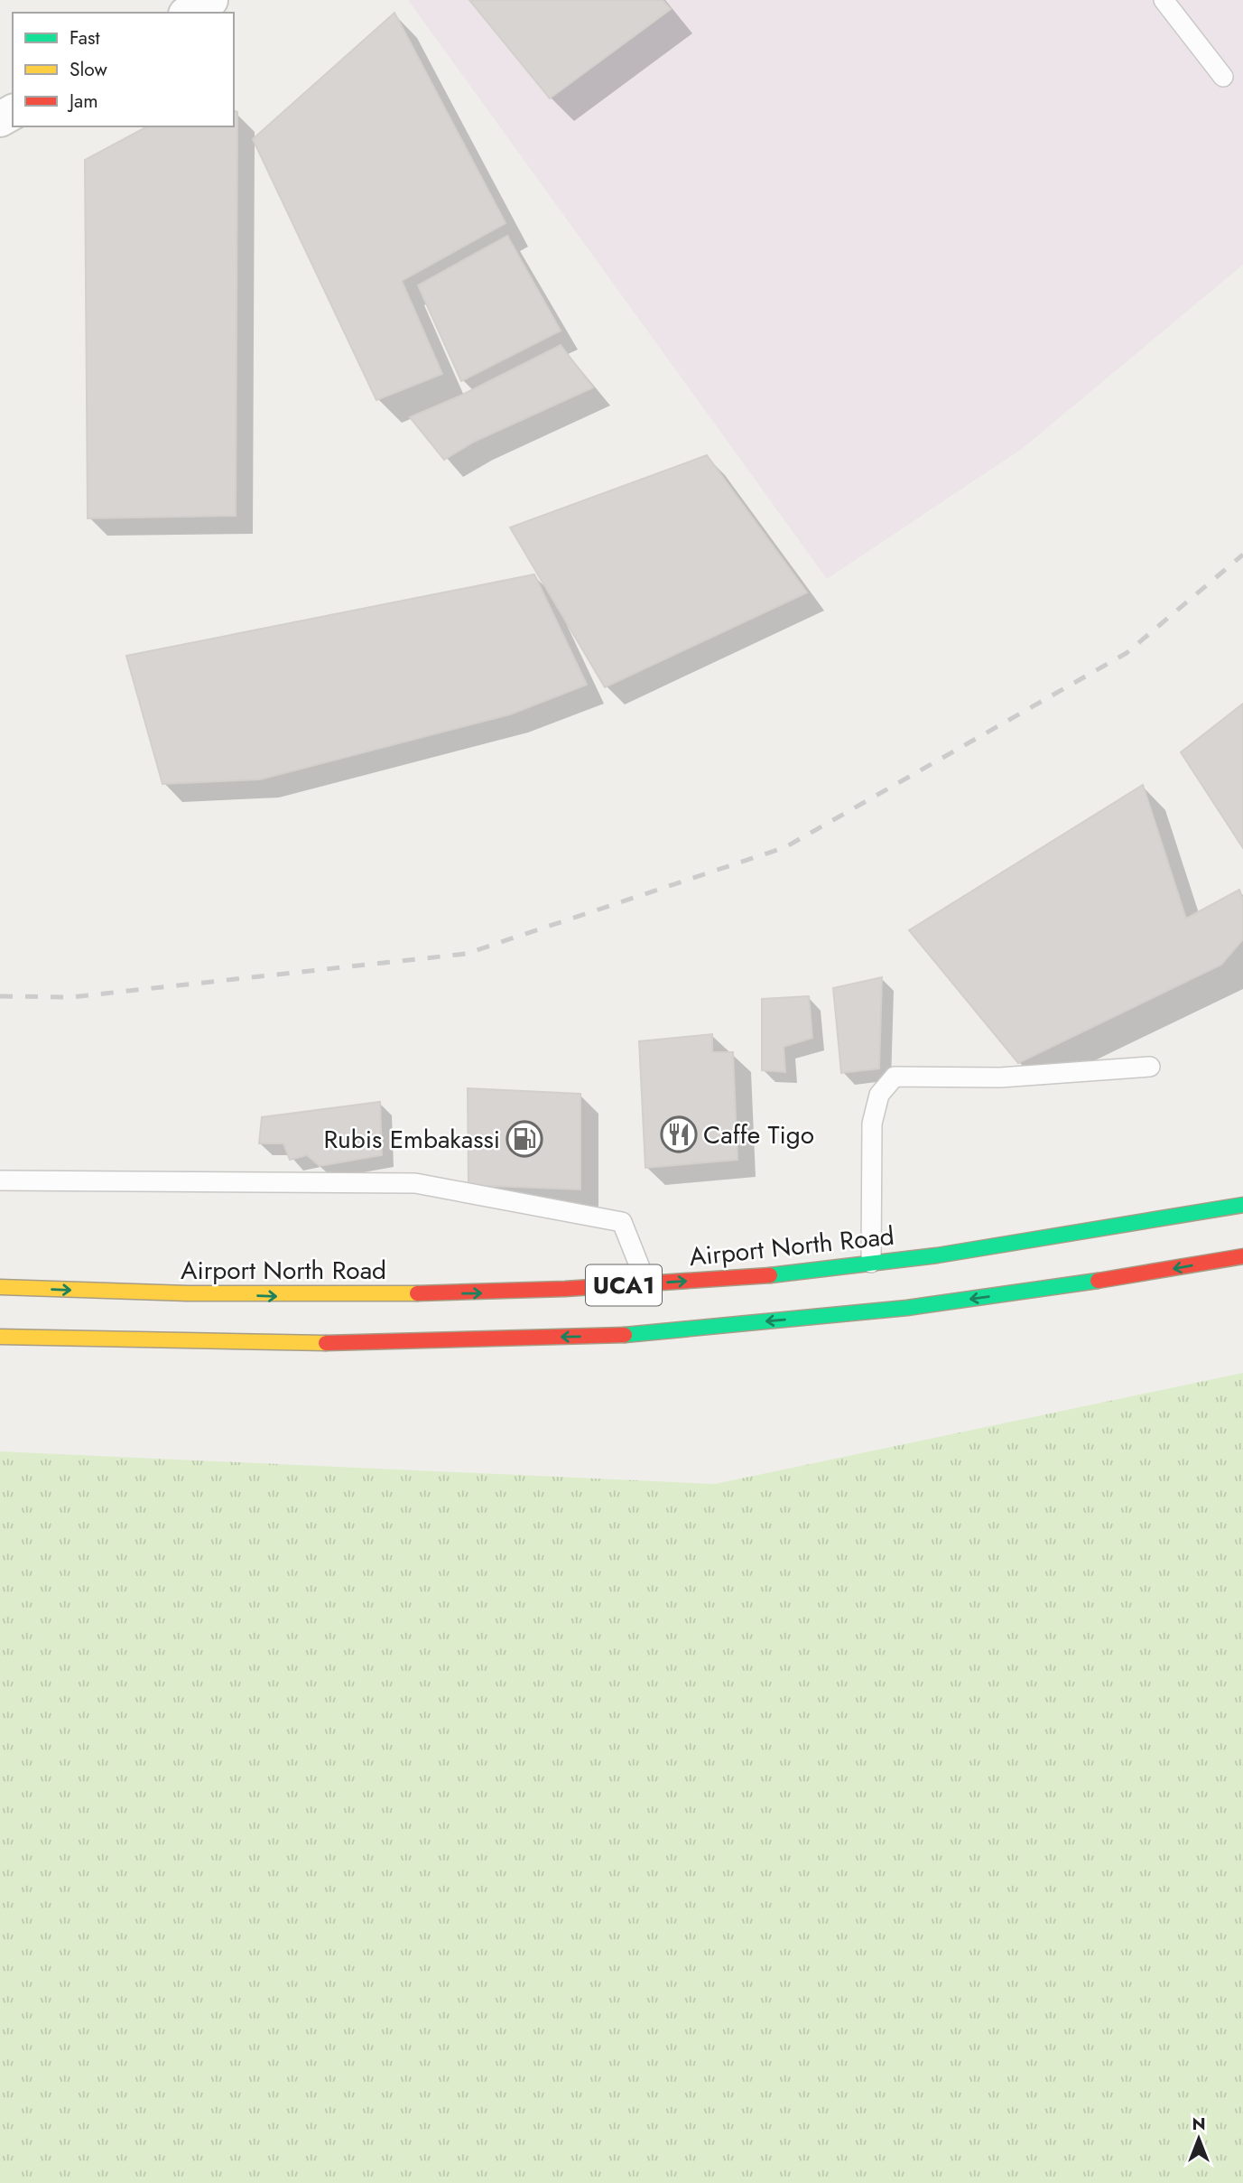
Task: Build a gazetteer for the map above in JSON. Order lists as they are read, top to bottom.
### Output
{
  "streets": {
    "main road": ["Airport North Road", "UCA1"]
  },
  "places": {
    "restaurant": ["Caffe Tigo"],
    "fuel station": ["Rubis Embakassi"]
  },
  "legend": ["Fast", "Slow", "Jam"],
  "north": "top"
}
